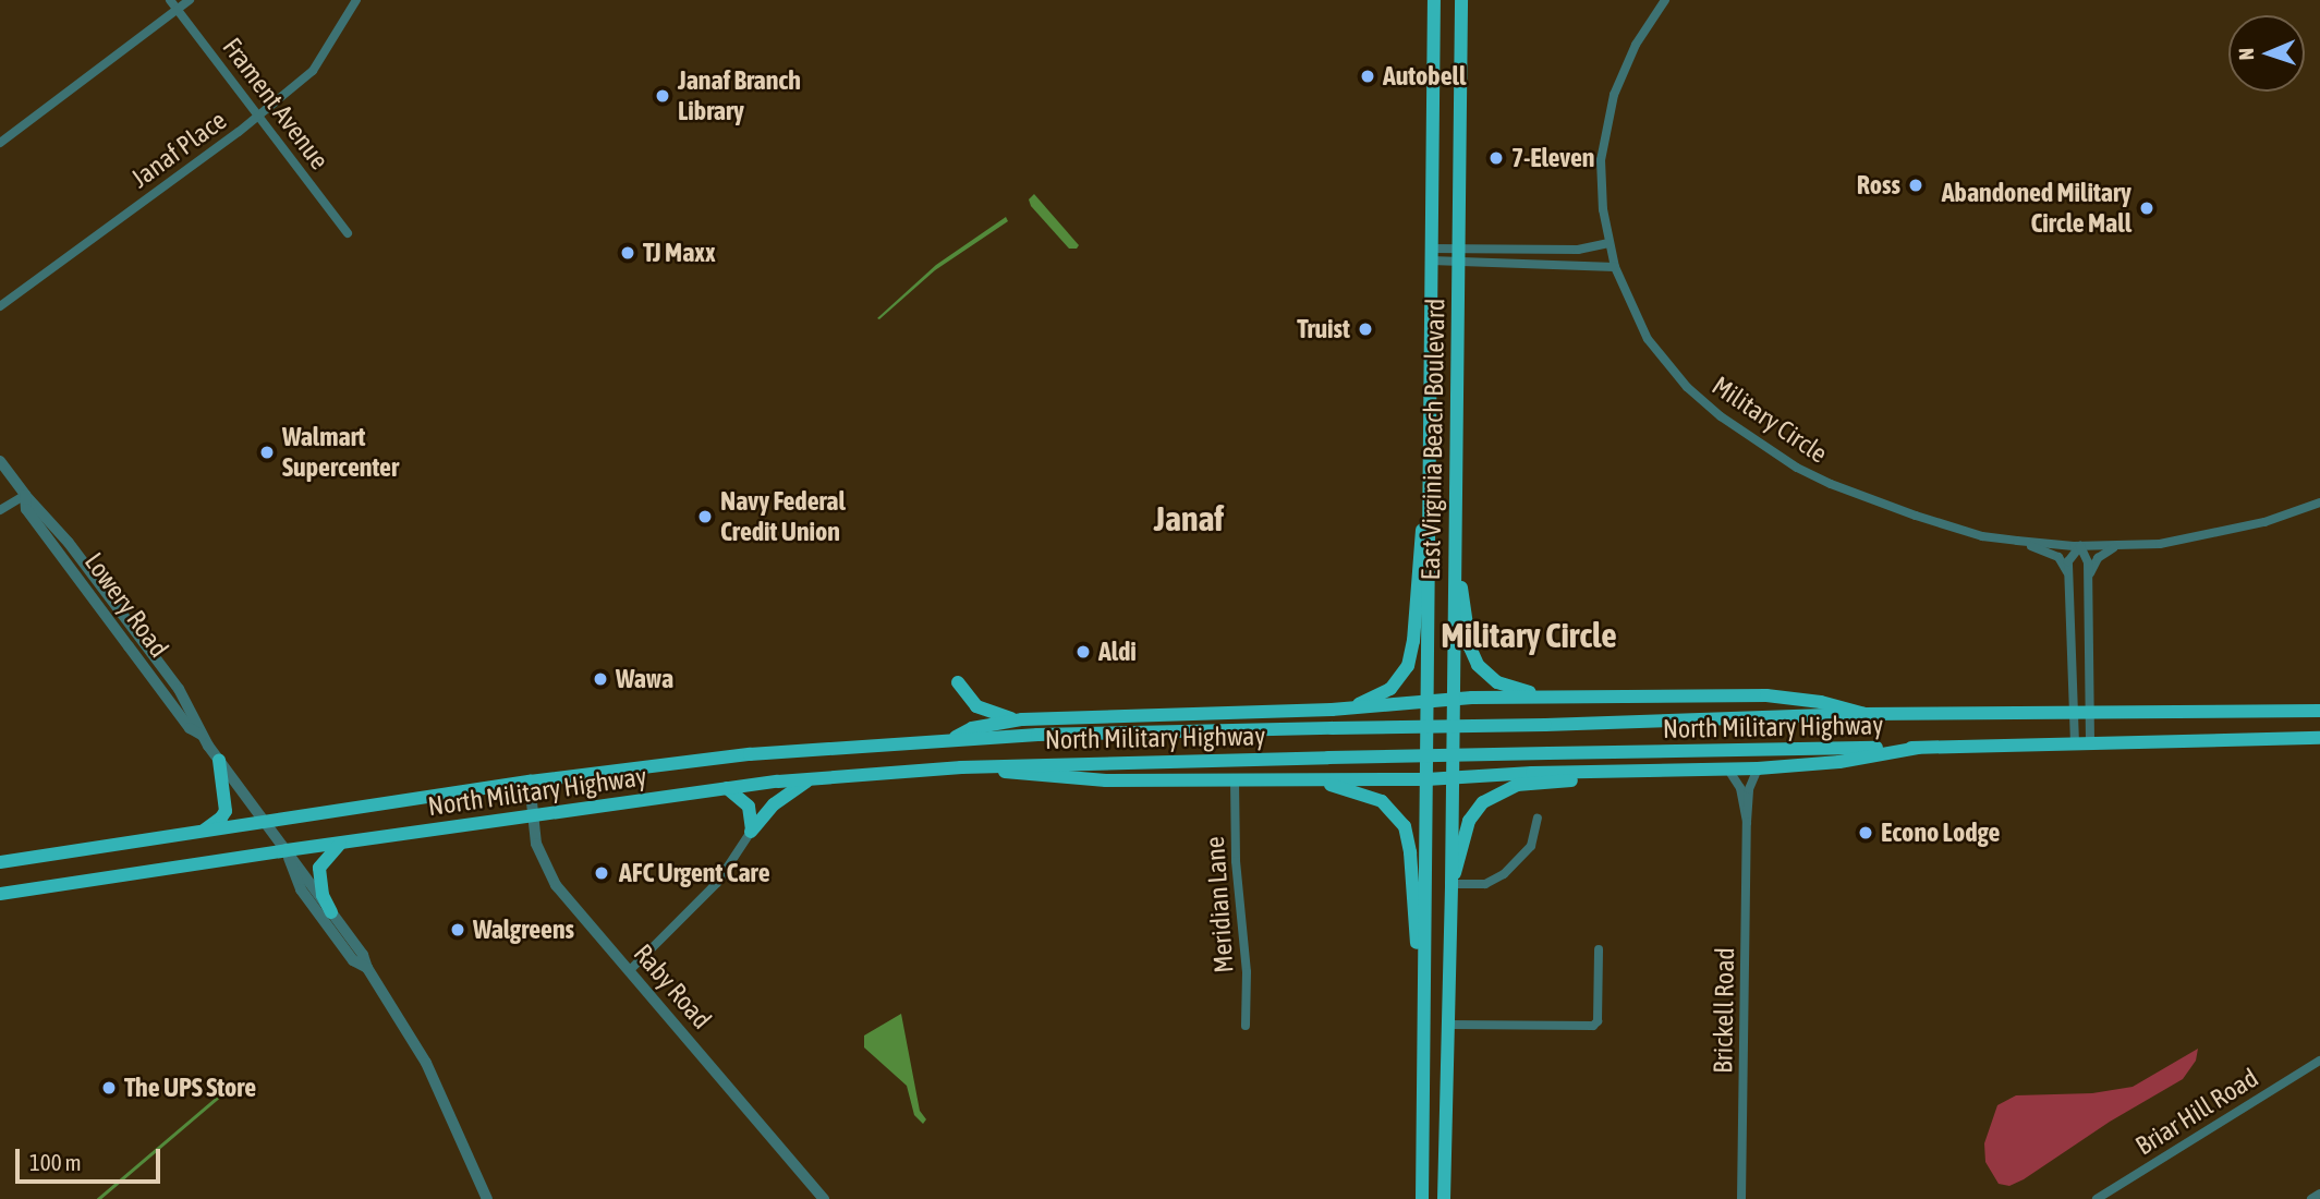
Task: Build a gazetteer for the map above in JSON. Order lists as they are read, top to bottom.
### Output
{
  "streets": {
    "main road": ["East Virginia Beach Boulevard", "North Military Highway"],
    "street": [
      "Frament Avenue",
      "Janaf Place",
      "Military Circle",
      "Lowery Road",
      "Meridian Lane",
      "Raby Road",
      "Brickell Road",
      "Briar Hill Road"
    ]
  },
  "crossings": [
    ["Frament Avenue", "Janaf Place"],
    ["Lowery Road", "North Military Highway"],
    ["North Military Highway", "Raby Road"]
  ],
  "districts": ["Janaf", "Military Circle"],
  "places": [
    "Autobell",
    "Janaf Branch Library",
    "7-Eleven",
    "Ross",
    "Abandoned Military Circle Mall",
    "TJ Maxx",
    "Truist",
    "Walmart Supercenter",
    "Navy Federal Credit Union",
    "Aldi",
    "Wawa",
    "Econo Lodge",
    "AFC Urgent Care",
    "Walgreens",
    "The UPS Store"
  ],
  "scale_bar": "100 m",
  "north": "left"
}
